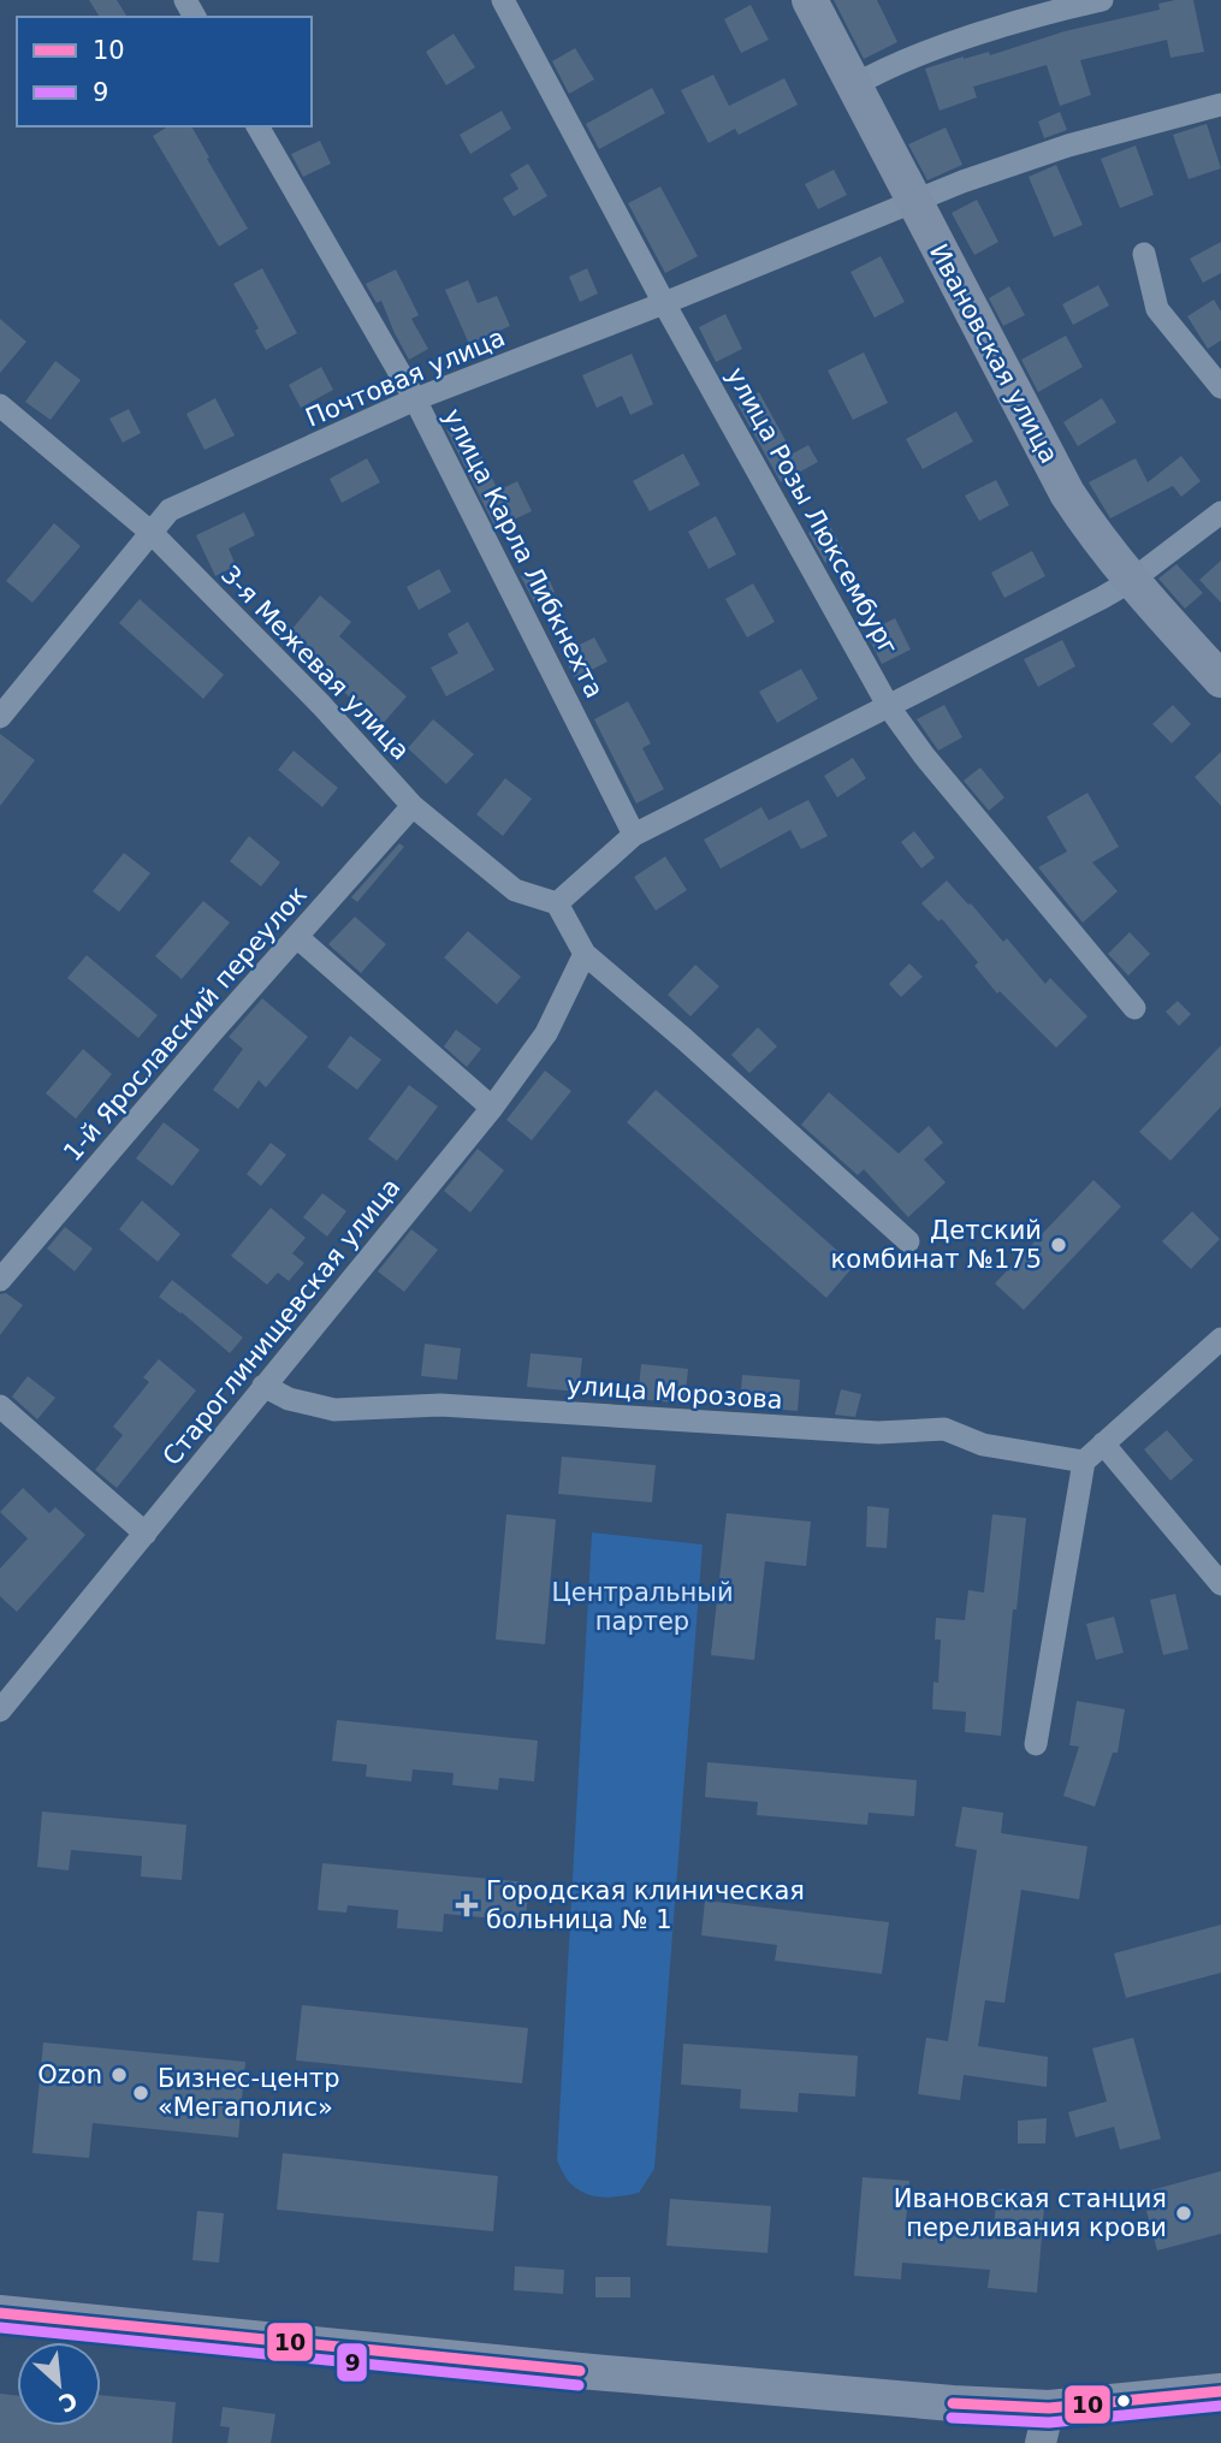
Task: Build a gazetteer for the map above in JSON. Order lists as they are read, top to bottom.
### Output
{
  "streets": {
    "main road": ["Ивановская улица"],
    "street": [
      "Почтовая улица",
      "улица Розы Люксембург",
      "улица Карла Либкнехта",
      "3-я Межевая улица",
      "1-й Ярославский переулок",
      "Староглинищевская улица",
      "улица Морозова"
    ]
  },
  "crossings": [
    ["Ивановская улица", "Почтовая улица"],
    ["Почтовая улица", "улица Розы Люксембург"],
    ["Почтовая улица", "улица Карла Либкнехта"],
    ["Почтовая улица", "3-я Межевая улица"],
    ["3-я Межевая улица", "1-й Ярославский переулок"],
    ["Староглинищевская улица", "улица Морозова"]
  ],
  "parks": ["Центральный партер"],
  "places": {
    "other": [
      "Детский комбинат №175",
      "Ozon",
      "Бизнес-центр «Мегаполис»",
      "Ивановская станция переливания крови"
    ],
    "health": ["Городская клиническая больница № 1"]
  },
  "lines": ["transit line 10", "transit line 9"],
  "legend": ["10", "9"],
  "north": "bottom right"
}
